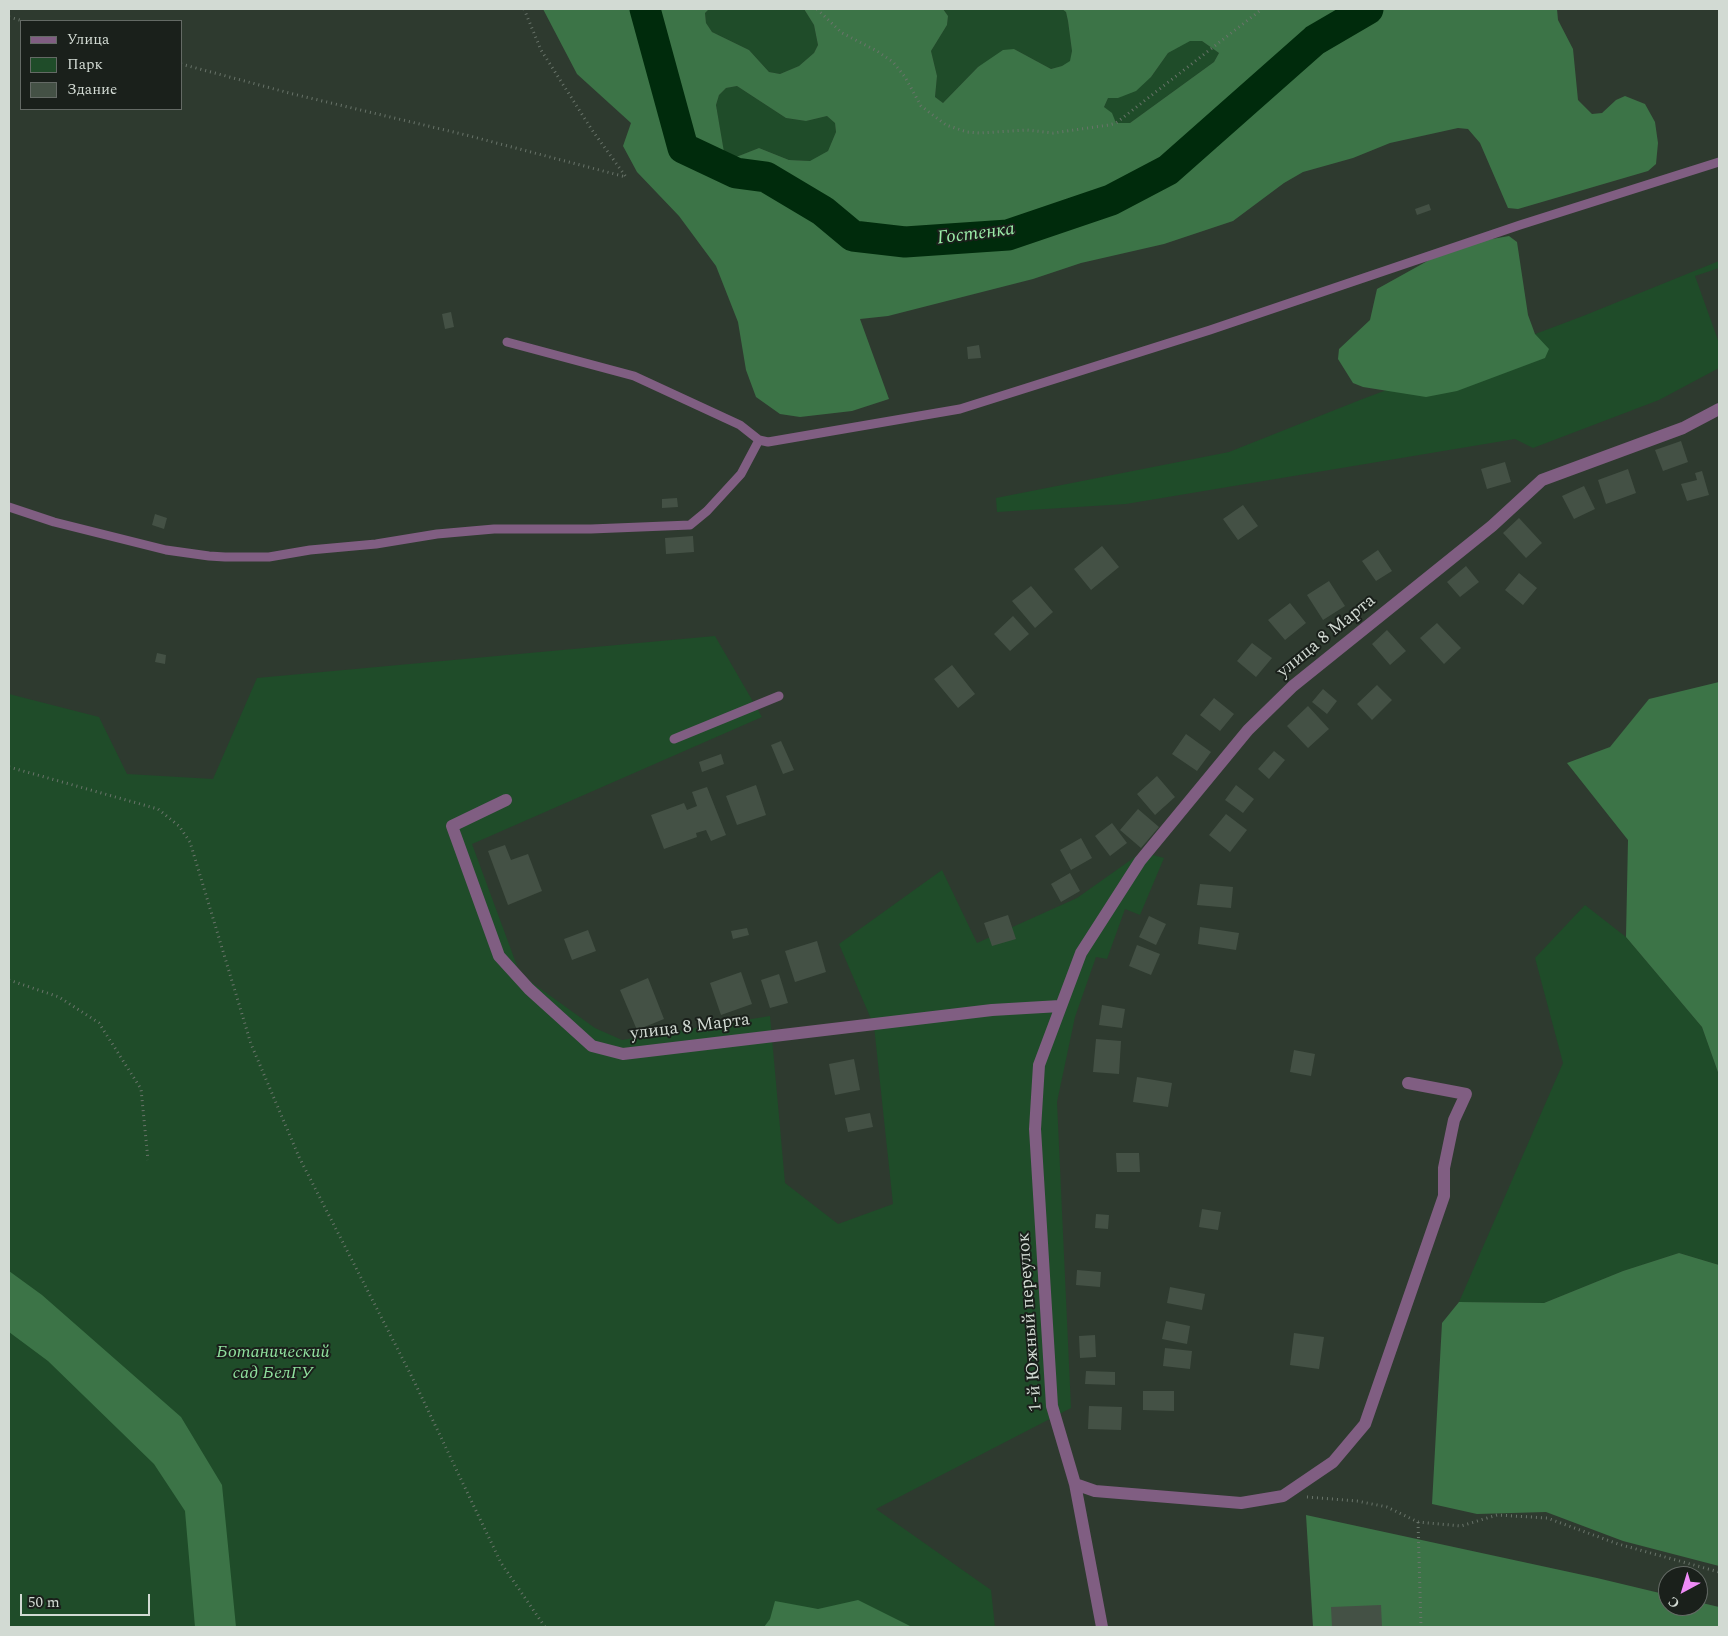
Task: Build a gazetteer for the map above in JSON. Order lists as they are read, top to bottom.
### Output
{
  "streets": {
    "street": ["улица 8 Марта", "1-й Южный переулок"]
  },
  "crossings": [
    ["улица 8 Марта", "1-й Южный переулок"]
  ],
  "water": ["Гостенка"],
  "parks": ["Ботанический сад БелГУ"],
  "legend": ["Улица", "Парк", "Здание"],
  "scale_bar": "50 m",
  "north": "bottom left"
}
